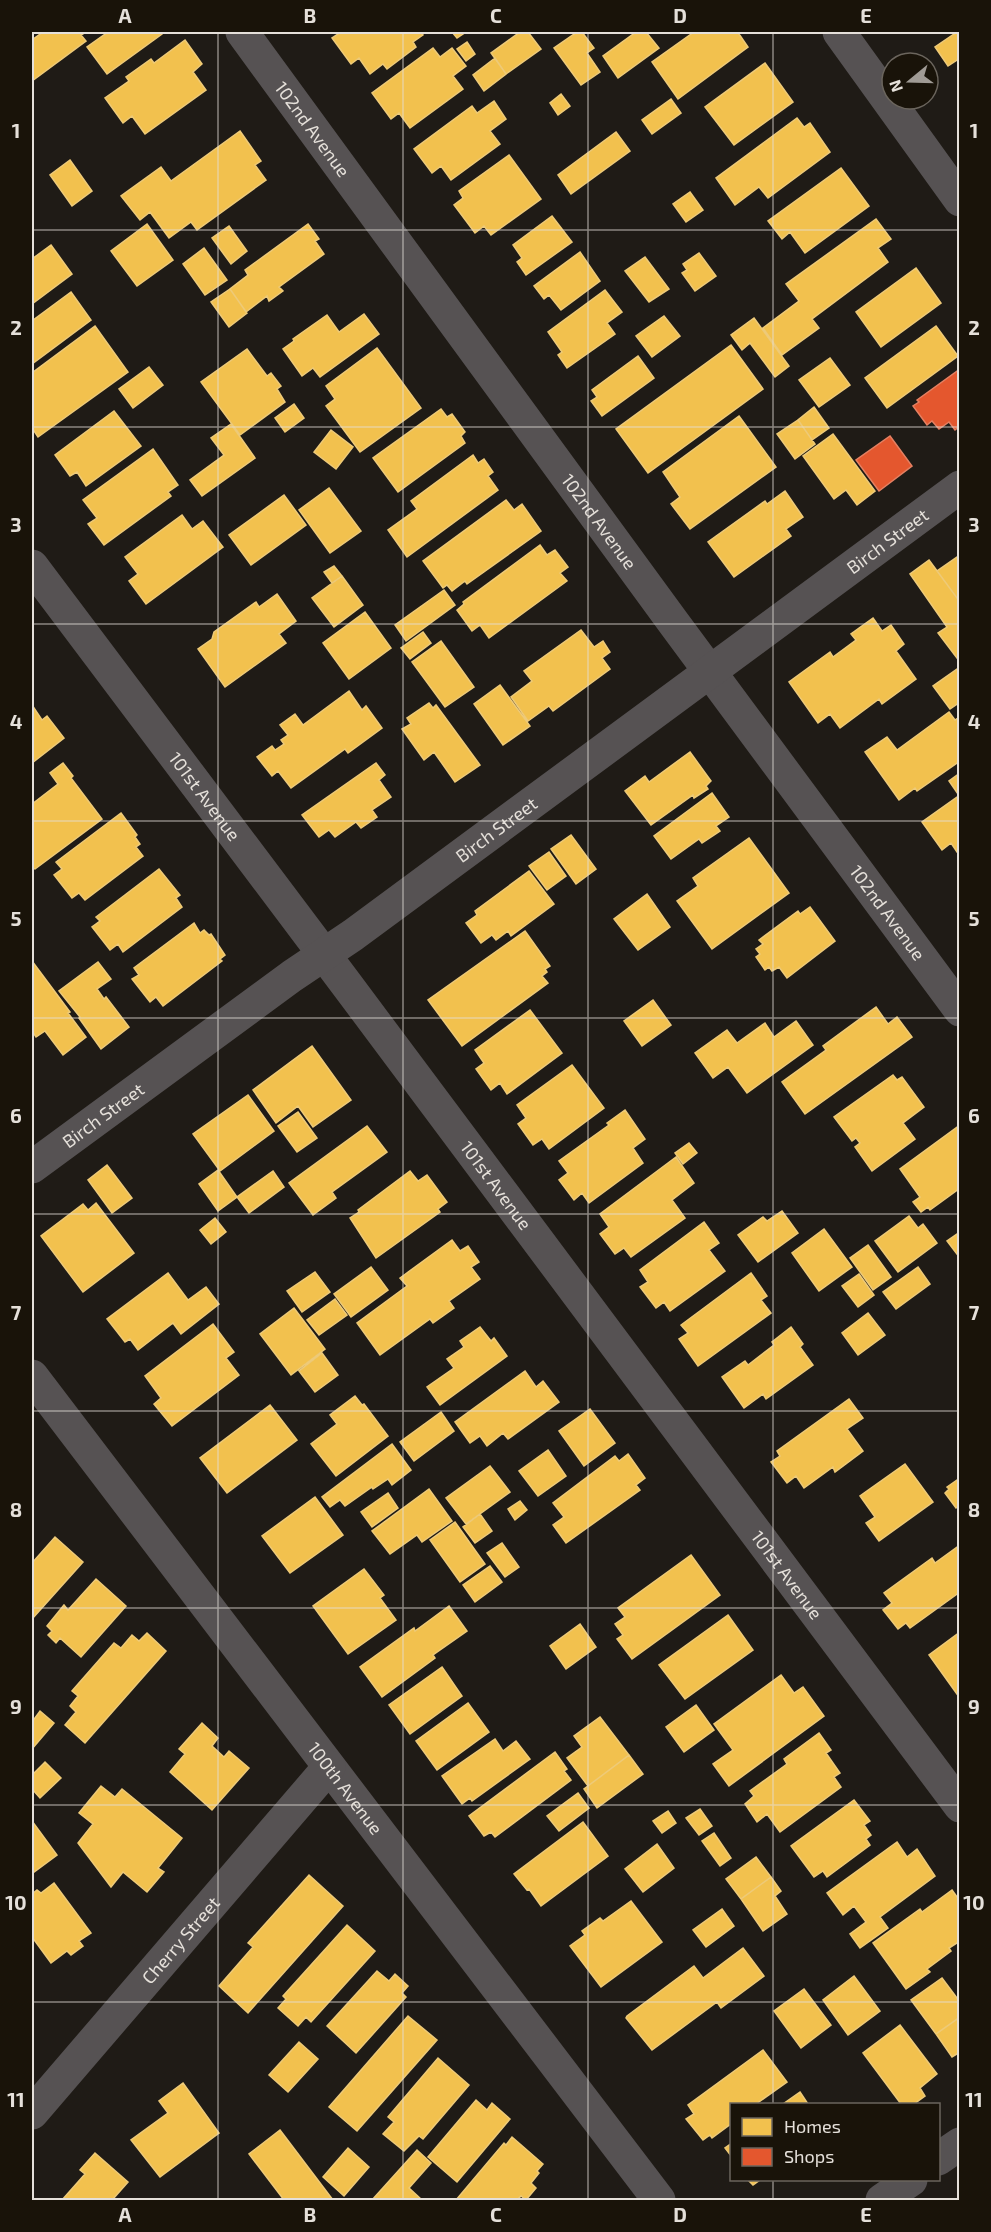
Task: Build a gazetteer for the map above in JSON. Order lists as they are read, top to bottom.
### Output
{
  "streets": {
    "street": [
      "102nd Avenue",
      "Birch Street",
      "101st Avenue",
      "100th Avenue",
      "Cherry Street"
    ]
  },
  "crossings": [
    ["102nd Avenue", "Birch Street"],
    ["Birch Street", "101st Avenue"],
    ["100th Avenue", "Cherry Street"]
  ],
  "legend": ["Homes", "Shops"],
  "north": "left",
  "grid": {
    "columns": [
      "A",
      "B",
      "C",
      "D",
      "E"
    ],
    "rows": [
      "1",
      "2",
      "3",
      "4",
      "5",
      "6",
      "7",
      "8",
      "9",
      "10",
      "11"
    ]
  }
}
